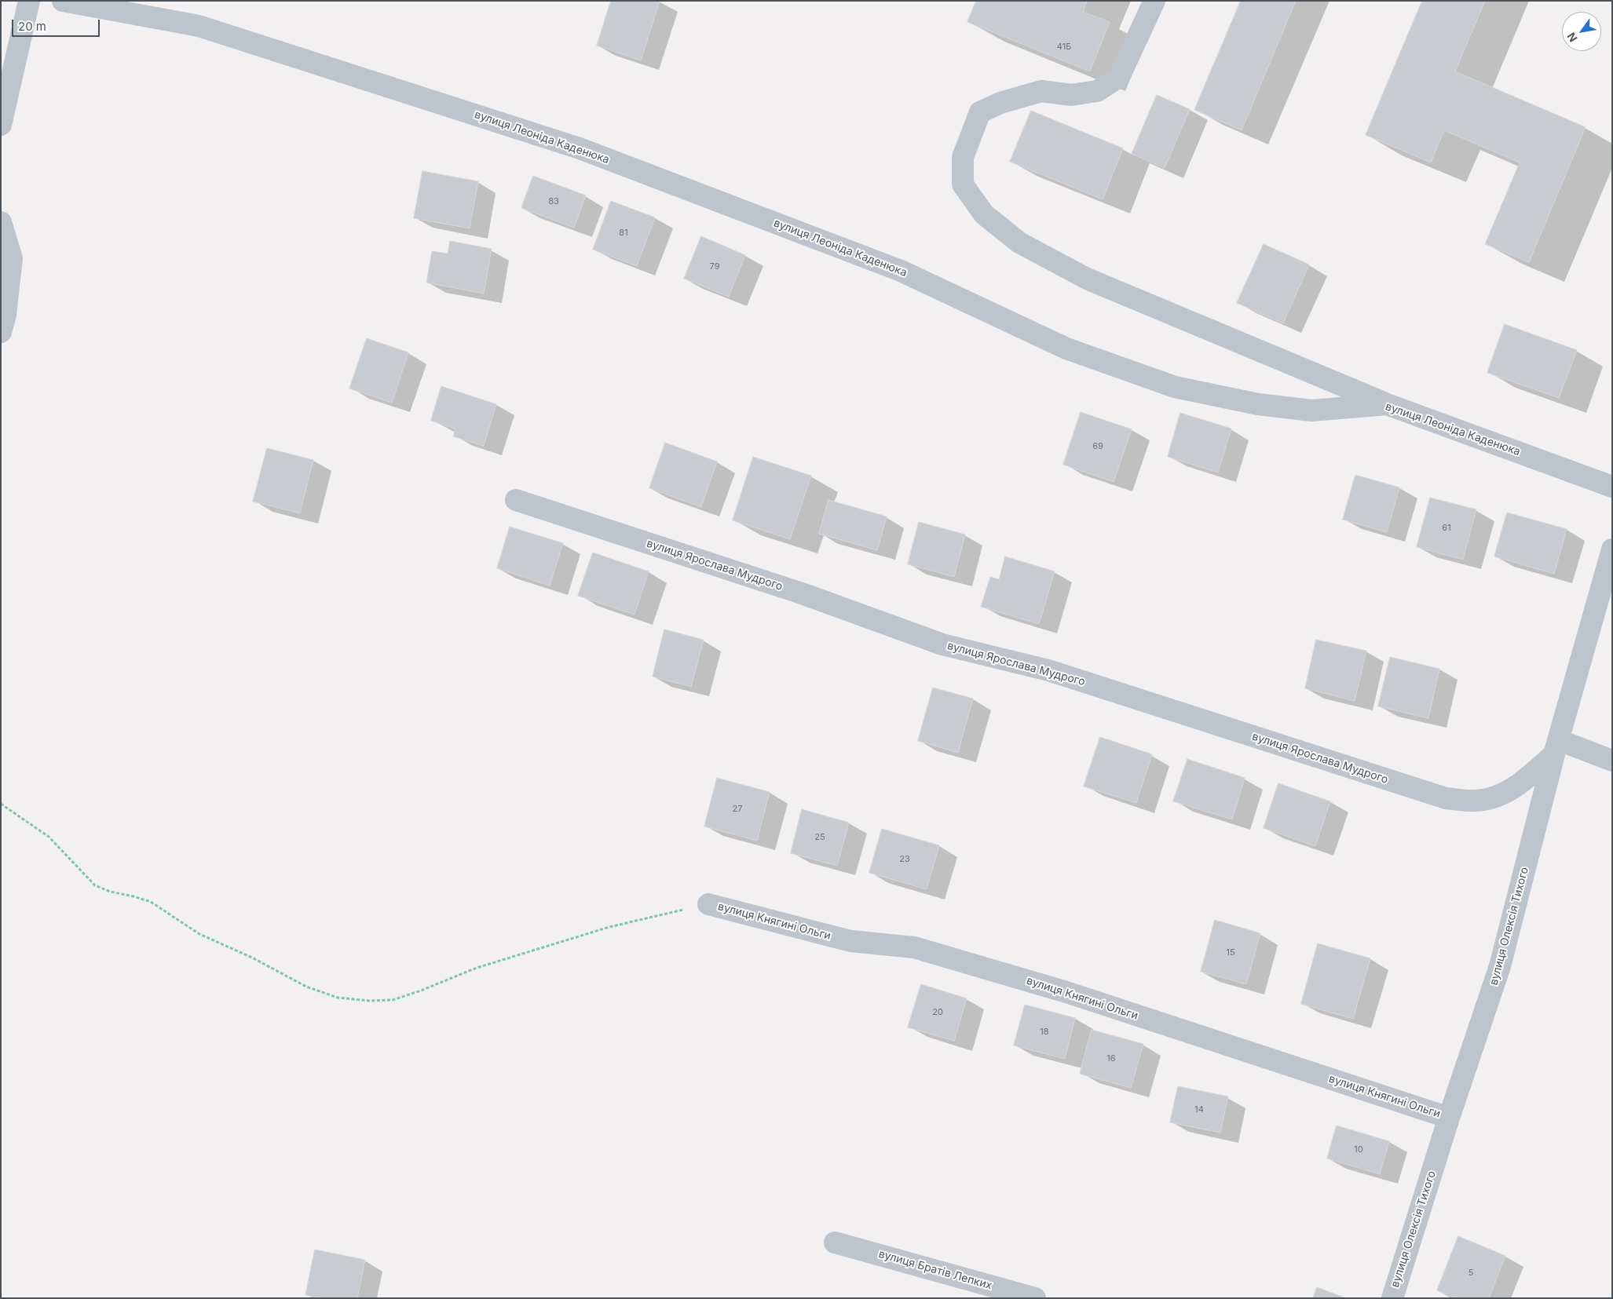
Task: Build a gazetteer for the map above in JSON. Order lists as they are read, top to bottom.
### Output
{
  "streets": {
    "street": [
      "вулиця Леоніда Каденюка",
      "вулиця Ярослава Мудрого",
      "вулиця Княгині Ольги",
      "вулиця Олексія Тихого",
      "вулиця Братів Лепких"
    ]
  },
  "crossings": [
    ["вулиця Ярослава Мудрого", "вулиця Олексія Тихого"],
    ["вулиця Княгині Ольги", "вулиця Олексія Тихого"]
  ],
  "house_numbers": [
    "41Б",
    "83",
    "81",
    "79",
    "69",
    "61",
    "27",
    "25",
    "23",
    "15",
    "20",
    "18",
    "16",
    "14",
    "10",
    "5"
  ],
  "scale_bar": "20 m",
  "north": "bottom left"
}
